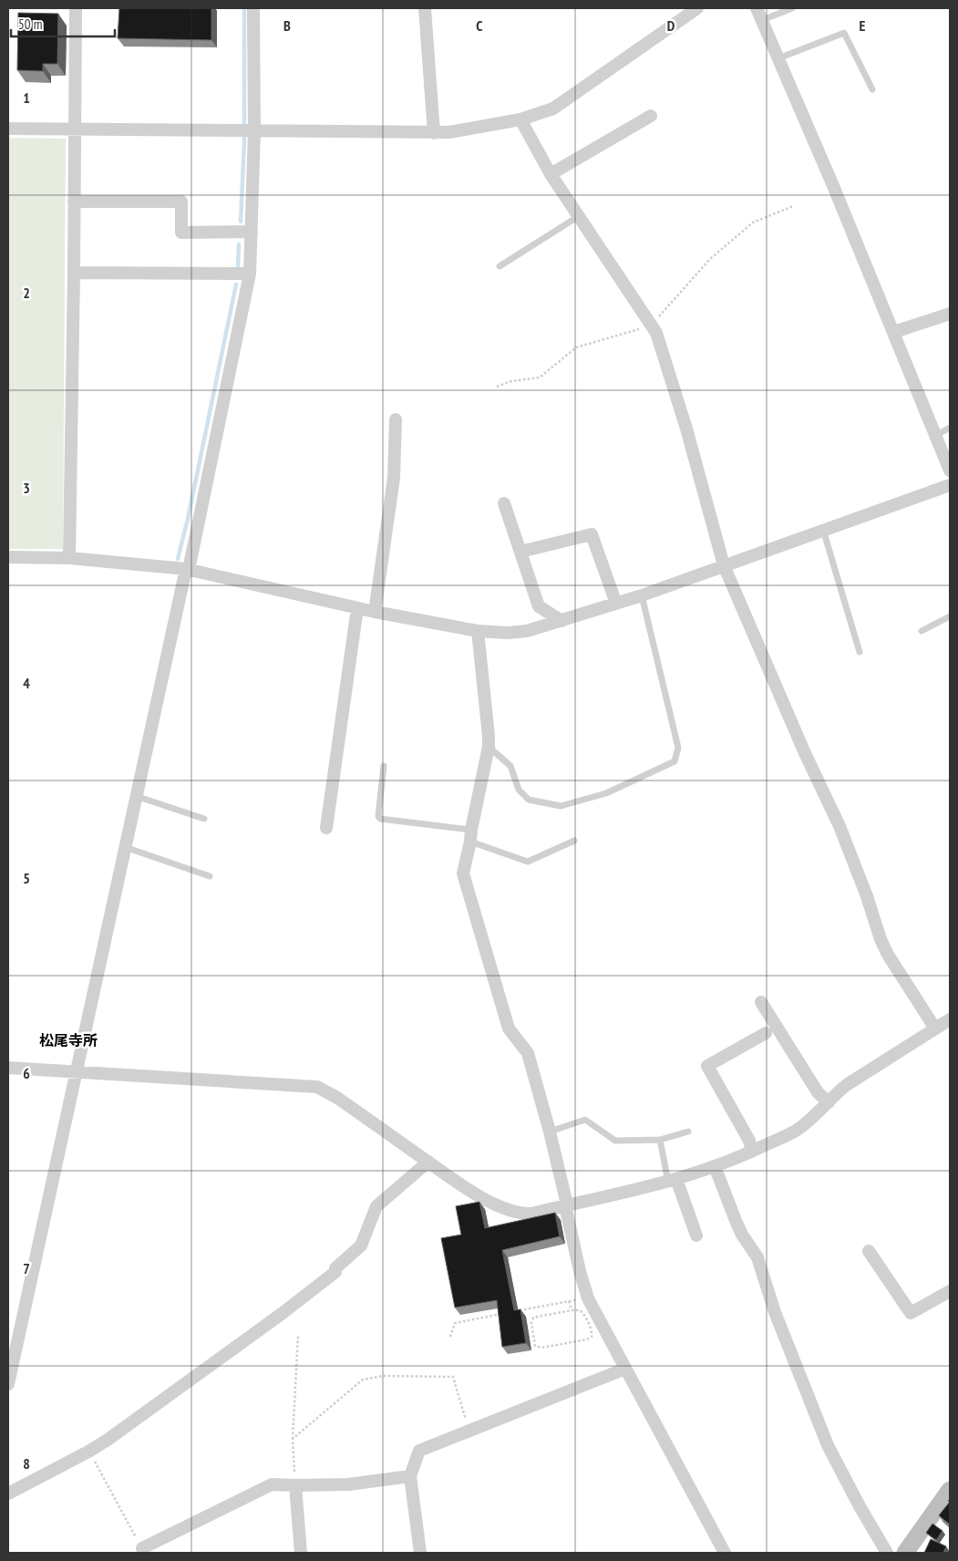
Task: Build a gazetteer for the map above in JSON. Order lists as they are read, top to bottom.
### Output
{
  "districts": ["松尾寺所"],
  "scale_bar": "50 m",
  "grid": {
    "columns": [
      "B",
      "C",
      "D",
      "E"
    ],
    "rows": [
      "1",
      "2",
      "3",
      "4",
      "5",
      "6",
      "7",
      "8"
    ]
  }
}
